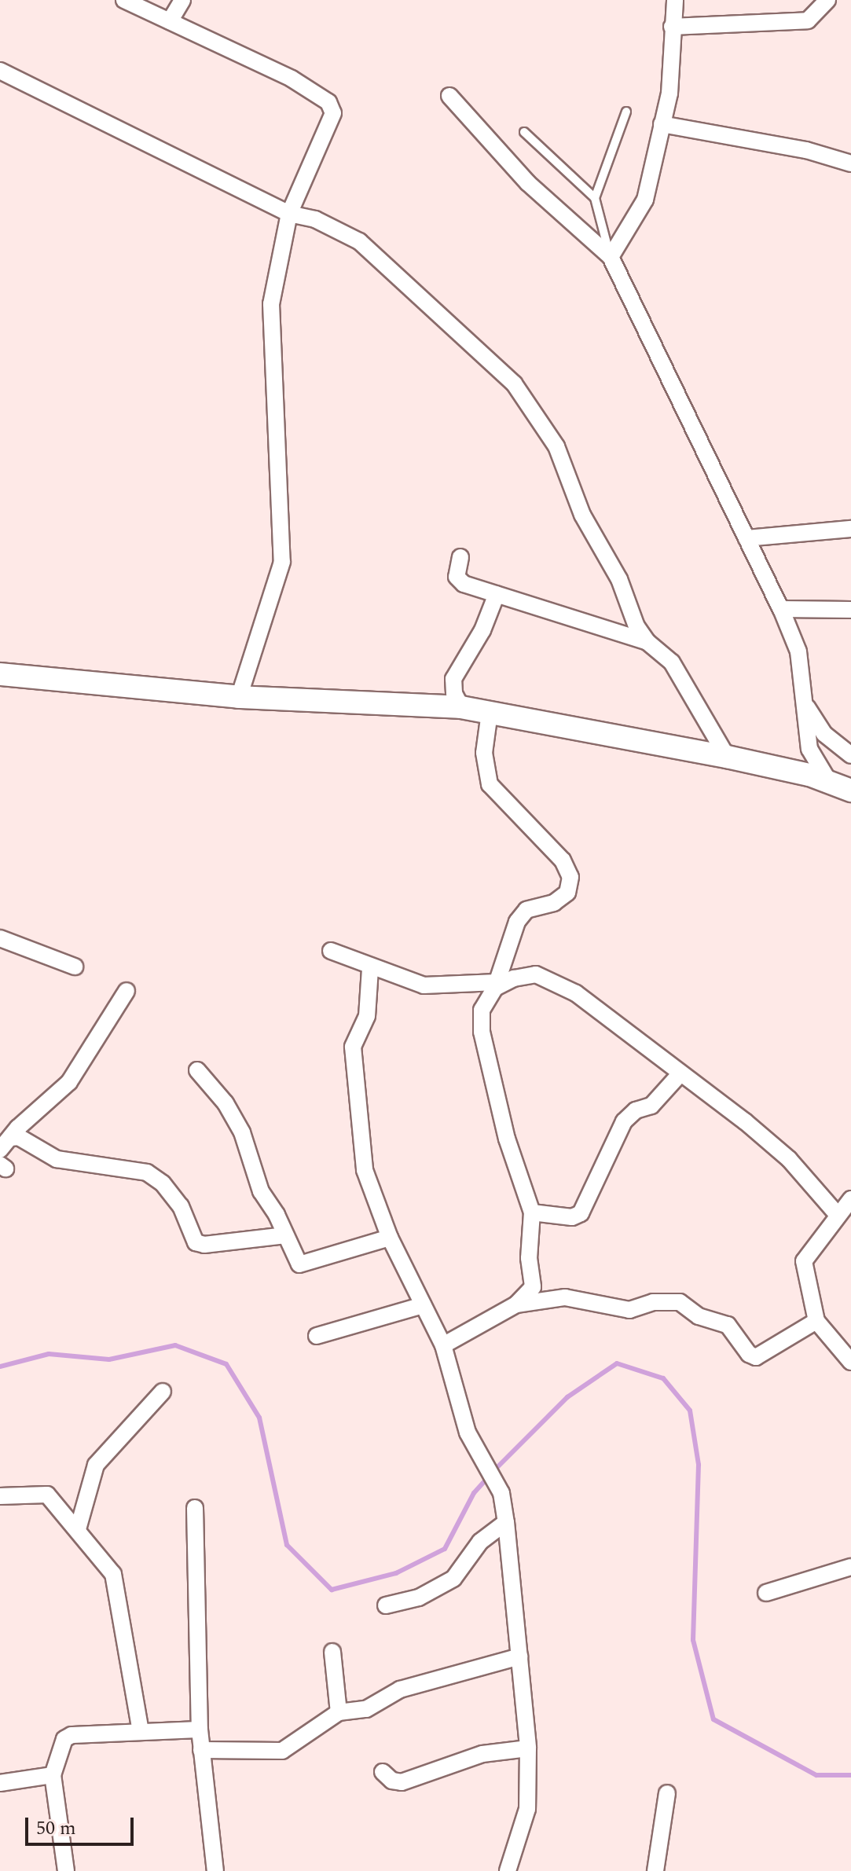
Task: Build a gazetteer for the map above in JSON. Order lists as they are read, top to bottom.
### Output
{
  "scale_bar": "50 m"
}
